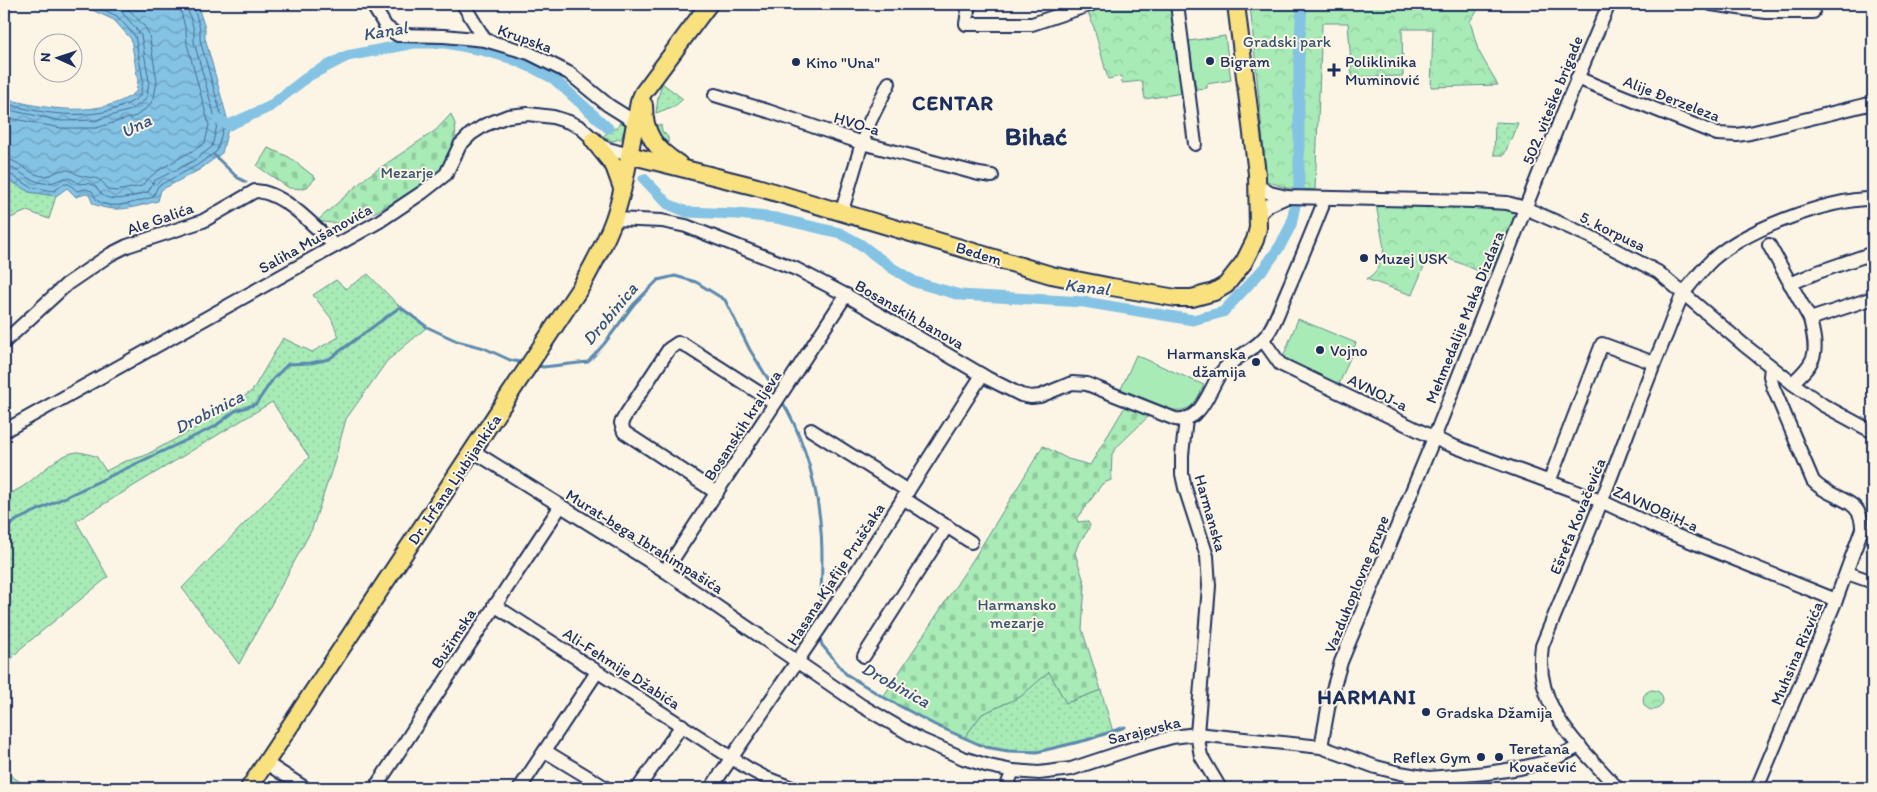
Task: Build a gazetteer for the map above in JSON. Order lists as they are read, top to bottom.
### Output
{
  "streets": {
    "main road": ["Bedem", "Dr. Irfana Ljubijankića"],
    "street": [
      "Krupska",
      "Alije Đerzeleza",
      "502. viteške brigade",
      "HVO-a",
      "Ale Galića",
      "5. korpusa",
      "Saliha Mušanovića",
      "Bosanskih banova",
      "Mehmedalije Maka Dizdara",
      "AVNOJ-a",
      "Bosanskih kraljeva",
      "ZAVNOBiH-a",
      "Harmanska",
      "Ešrefa Kovačevića",
      "Murat-bega Ibrahimpašića",
      "Hasana Kjafije Pruščaka",
      "Vazduhoplovne grupe",
      "Bužimska",
      "Muhsina Rizvića",
      "Ali-Fehmije Džabića",
      "Sarajevska"
    ]
  },
  "crossings": [
    ["Krupska", "Dr. Irfana Ljubijankića"],
    ["Alije Đerzeleza", "502. viteške brigade"],
    ["502. viteške brigade", "5. korpusa"],
    ["502. viteške brigade", "Mehmedalije Maka Dizdara"],
    ["Ale Galića", "Saliha Mušanovića"],
    ["5. korpusa", "Bedem"],
    ["5. korpusa", "Mehmedalije Maka Dizdara"],
    ["5. korpusa", "Ešrefa Kovačevića"],
    ["5. korpusa", "Muhsina Rizvića"],
    ["Saliha Mušanovića", "Bedem"],
    ["Saliha Mušanovića", "Dr. Irfana Ljubijankića"],
    ["Bedem", "Dr. Irfana Ljubijankića"],
    ["Bosanskih banova", "Bosanskih kraljeva"],
    ["Bosanskih banova", "Dr. Irfana Ljubijankića"],
    ["Bosanskih banova", "Harmanska"],
    ["Bosanskih banova", "Hasana Kjafije Pruščaka"],
    ["Mehmedalije Maka Dizdara", "AVNOJ-a"],
    ["Mehmedalije Maka Dizdara", "ZAVNOBiH-a"],
    ["Mehmedalije Maka Dizdara", "Vazduhoplovne grupe"],
    ["AVNOJ-a", "ZAVNOBiH-a"],
    ["AVNOJ-a", "Vazduhoplovne grupe"],
    ["Bosanskih kraljeva", "Murat-bega Ibrahimpašića"],
    ["Dr. Irfana Ljubijankića", "Murat-bega Ibrahimpašića"],
    ["ZAVNOBiH-a", "Ešrefa Kovačevića"],
    ["ZAVNOBiH-a", "Vazduhoplovne grupe"],
    ["ZAVNOBiH-a", "Muhsina Rizvića"],
    ["Harmanska", "Sarajevska"],
    ["Ešrefa Kovačevića", "Sarajevska"],
    ["Murat-bega Ibrahimpašića", "Hasana Kjafije Pruščaka"],
    ["Murat-bega Ibrahimpašića", "Bužimska"],
    ["Murat-bega Ibrahimpašića", "Sarajevska"],
    ["Hasana Kjafije Pruščaka", "Ali-Fehmije Džabića"],
    ["Hasana Kjafije Pruščaka", "Sarajevska"],
    ["Vazduhoplovne grupe", "Sarajevska"],
    ["Bužimska", "Ali-Fehmije Džabića"]
  ],
  "districts": ["CENTAR", "Bihać", "HARMANI"],
  "water": ["Kanal", "Una", "Drobinica"],
  "parks": ["Gradski park", "Mezarje", "Harmansko mezarje"],
  "places": {
    "other": [
      "Bigram",
      "Kino \"Una\"",
      "Muzej USK",
      "Vojno",
      "Harmanska džamija",
      "Gradska Džamija",
      "Reflex Gym",
      "Teretana Kovačević"
    ],
    "health": ["Poliklinika Muminović"]
  },
  "north": "left"
}
